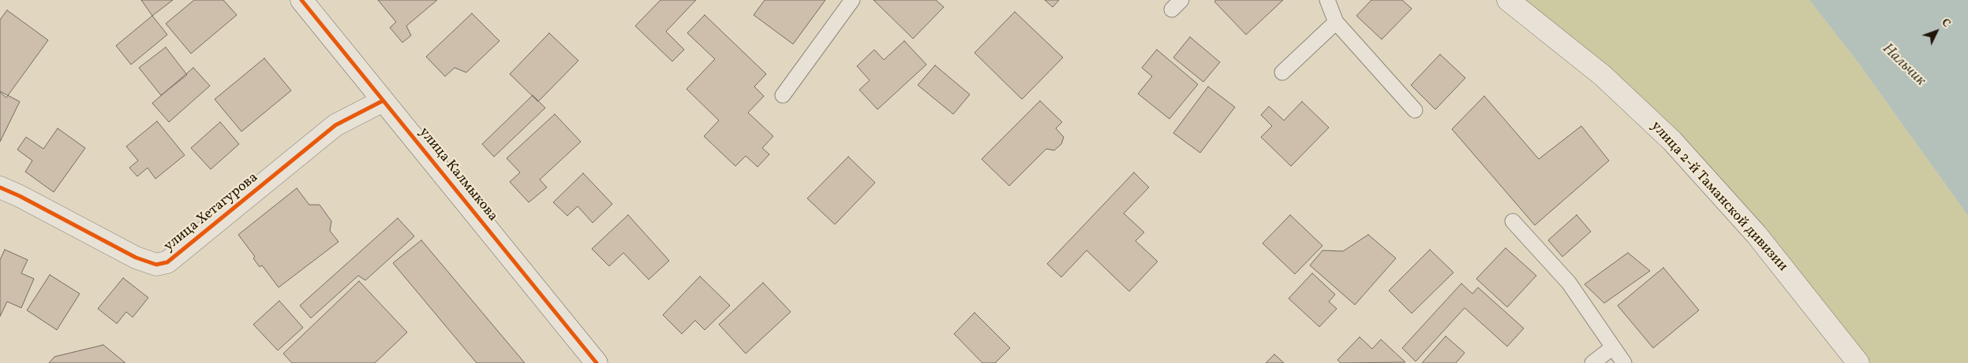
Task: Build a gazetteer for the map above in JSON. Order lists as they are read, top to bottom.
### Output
{
  "streets": {
    "street": ["улица Калмыкова", "улица 2-й Таманской дивизии", "улица Хетагурова"]
  },
  "crossings": [
    ["улица Калмыкова", "улица Хетагурова"]
  ],
  "water": ["Нальчик"],
  "north": "top right"
}
